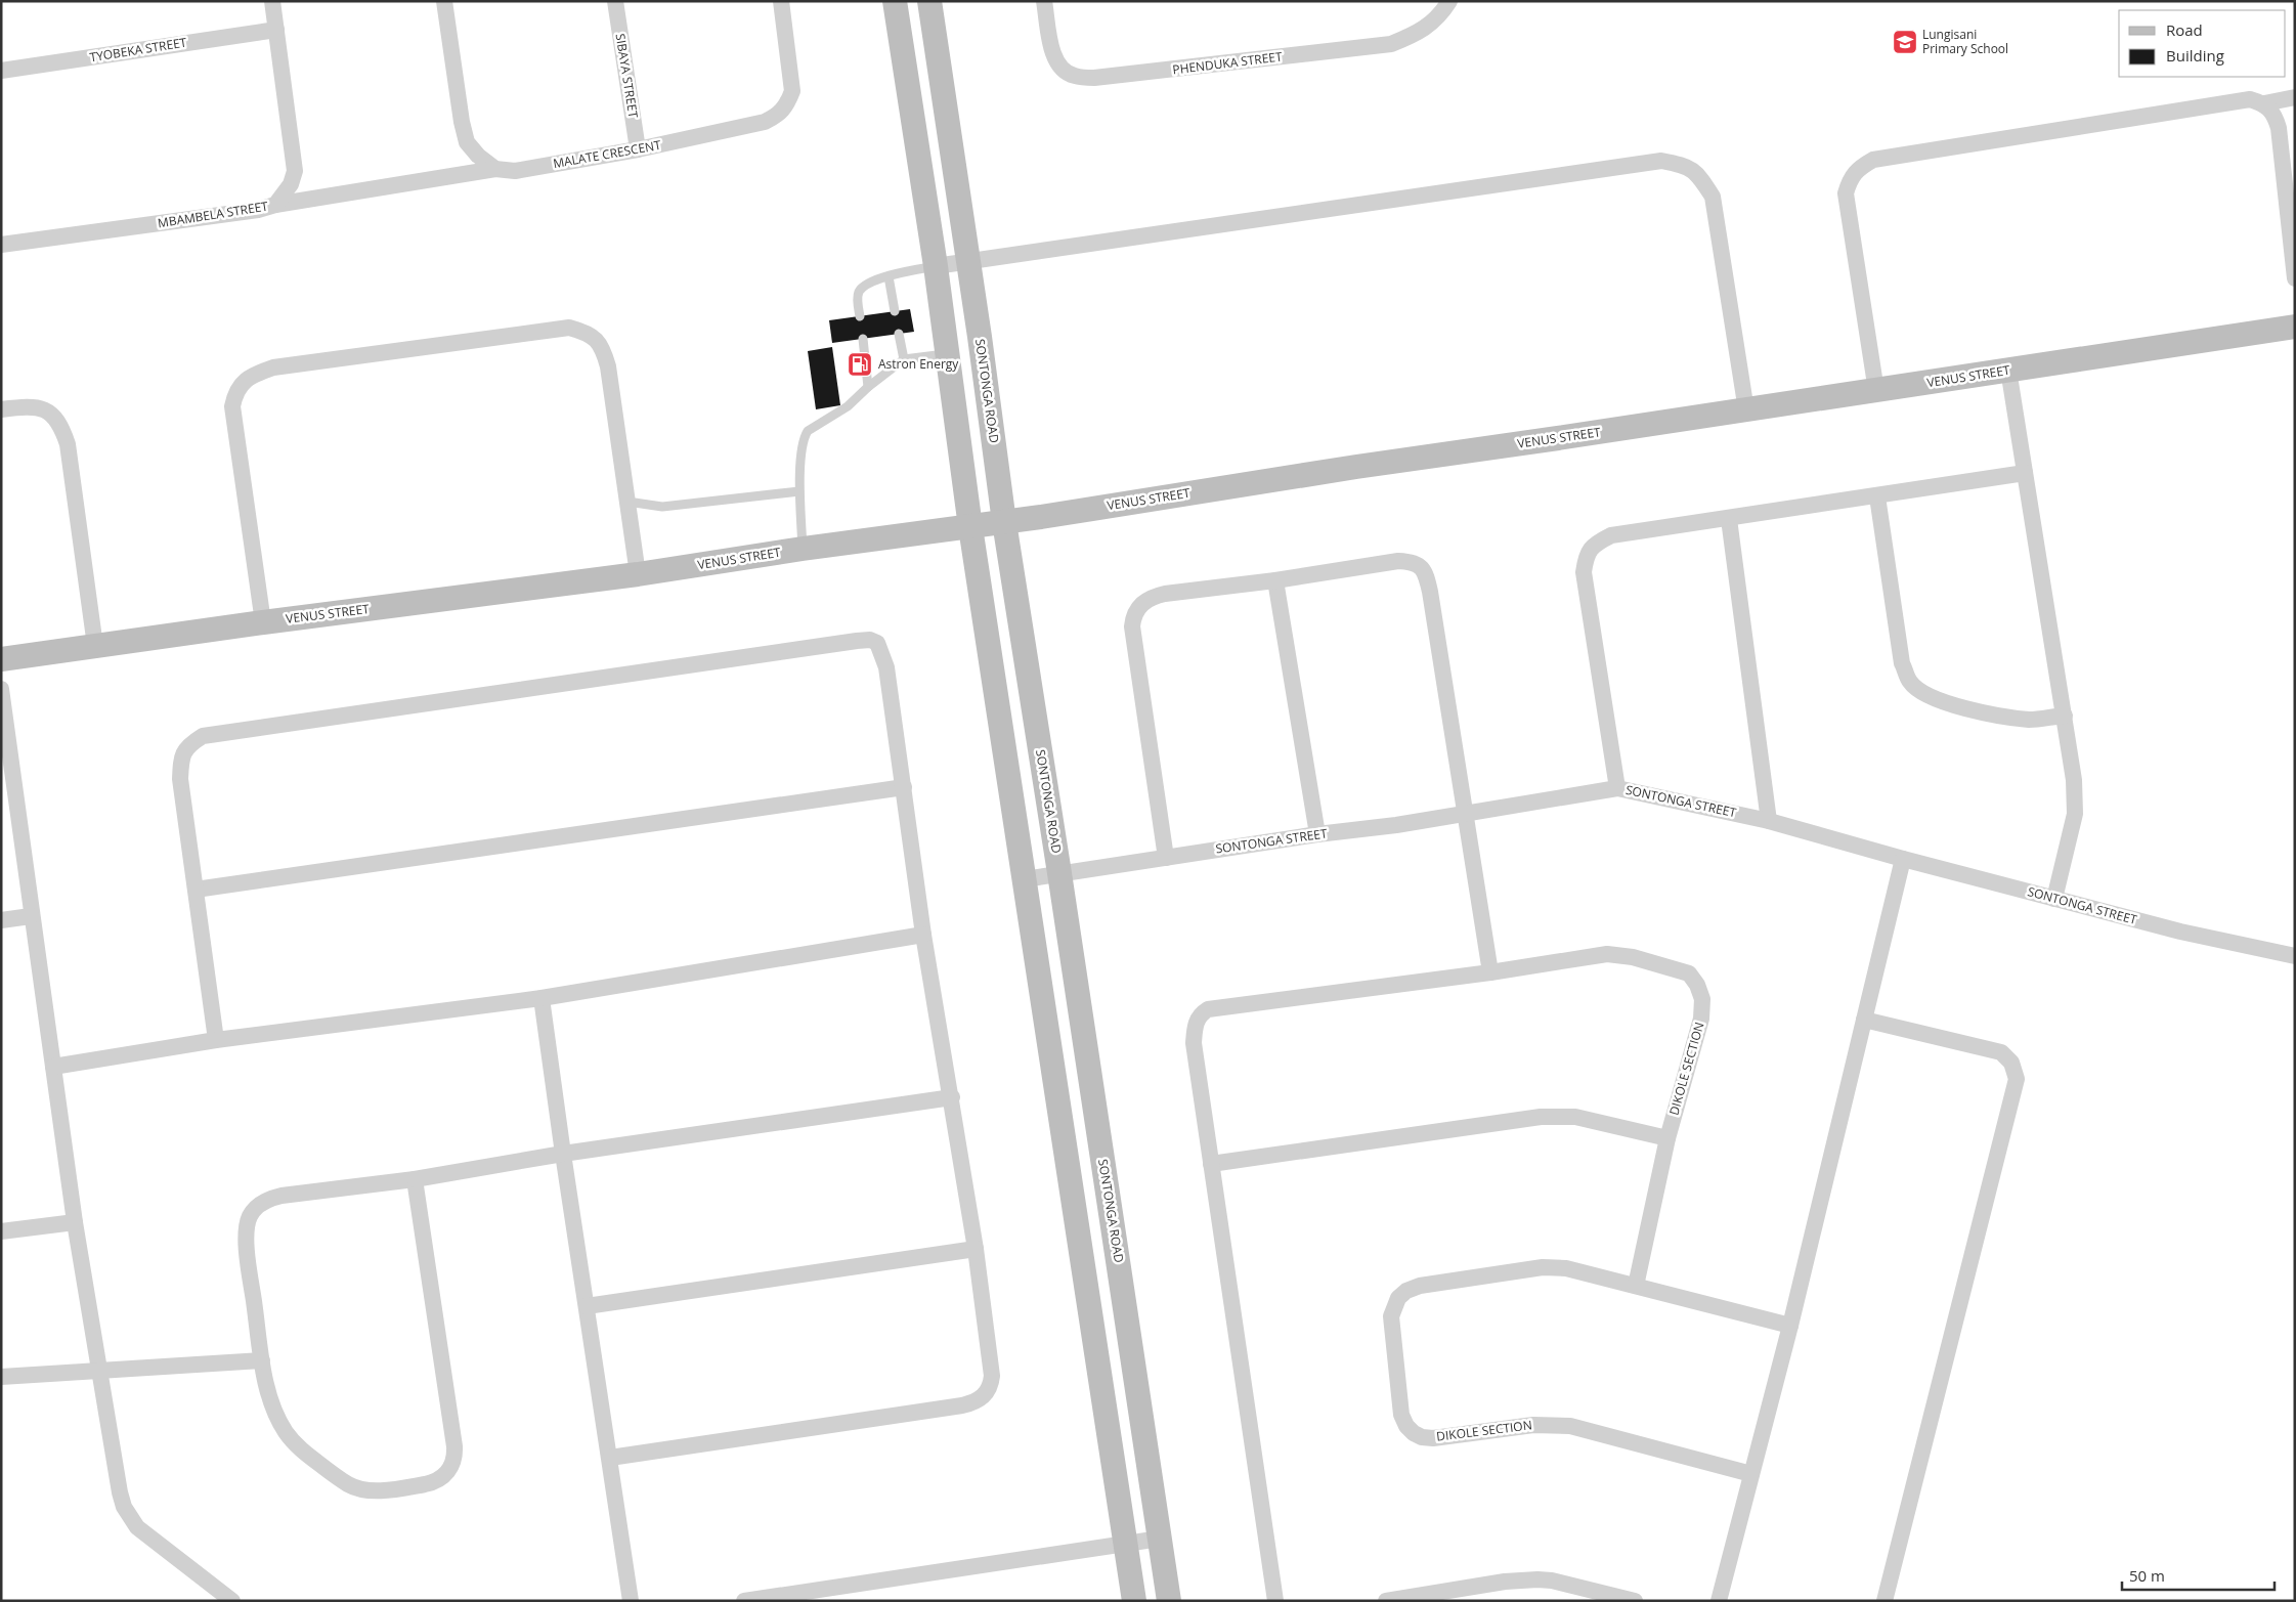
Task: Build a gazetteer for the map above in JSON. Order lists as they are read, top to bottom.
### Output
{
  "streets": {
    "main road": ["VENUS STREET", "SONTONGA ROAD"],
    "street": [
      "TYOBEKA STREET",
      "PHENDUKA STREET",
      "SIBAYA STREET",
      "MALATE CRESCENT",
      "MBAMBELA STREET",
      "SONTONGA STREET",
      "DIKOLE SECTION"
    ]
  },
  "crossings": [
    ["TYOBEKA STREET", "MBAMBELA STREET"],
    ["SIBAYA STREET", "MALATE CRESCENT"],
    ["MALATE CRESCENT", "MBAMBELA STREET"],
    ["VENUS STREET", "SONTONGA ROAD"],
    ["SONTONGA ROAD", "SONTONGA STREET"]
  ],
  "places": {
    "school or university": ["Lungisani Primary School"],
    "fuel station": ["Astron Energy"]
  },
  "legend": ["Road", "Building"],
  "scale_bar": "50 m"
}
